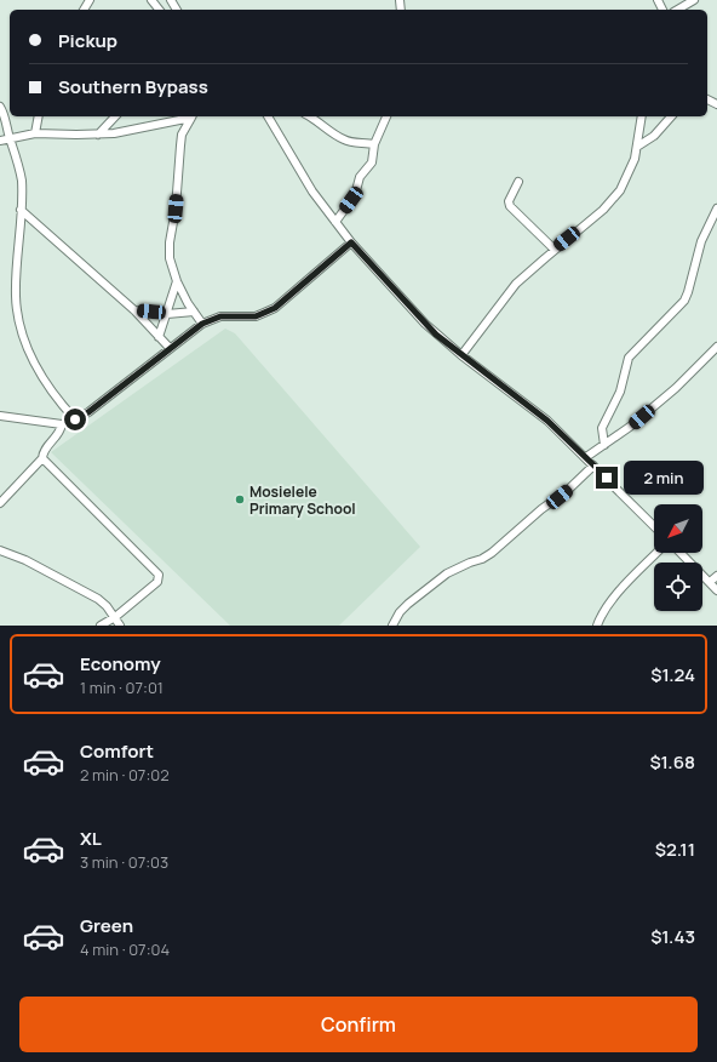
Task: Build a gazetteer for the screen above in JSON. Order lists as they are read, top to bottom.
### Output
{
  "places": ["Mosielele Primary School"],
  "north": "bottom left",
  "page": {
    "banner": ["Pickup", "Southern Bypass"],
    "bubble": "2 min",
    "list": [
      {
        "name": "Economy",
        "note": "1 min · 07:01",
        "value": "$1.24"
      },
      {
        "name": "Comfort",
        "note": "2 min · 07:02",
        "value": "$1.68"
      },
      {
        "name": "XL",
        "note": "3 min · 07:03",
        "value": "$2.11"
      },
      {
        "name": "Green",
        "note": "4 min · 07:04",
        "value": "$1.43"
      }
    ],
    "buttons": "Confirm"
  }
}
